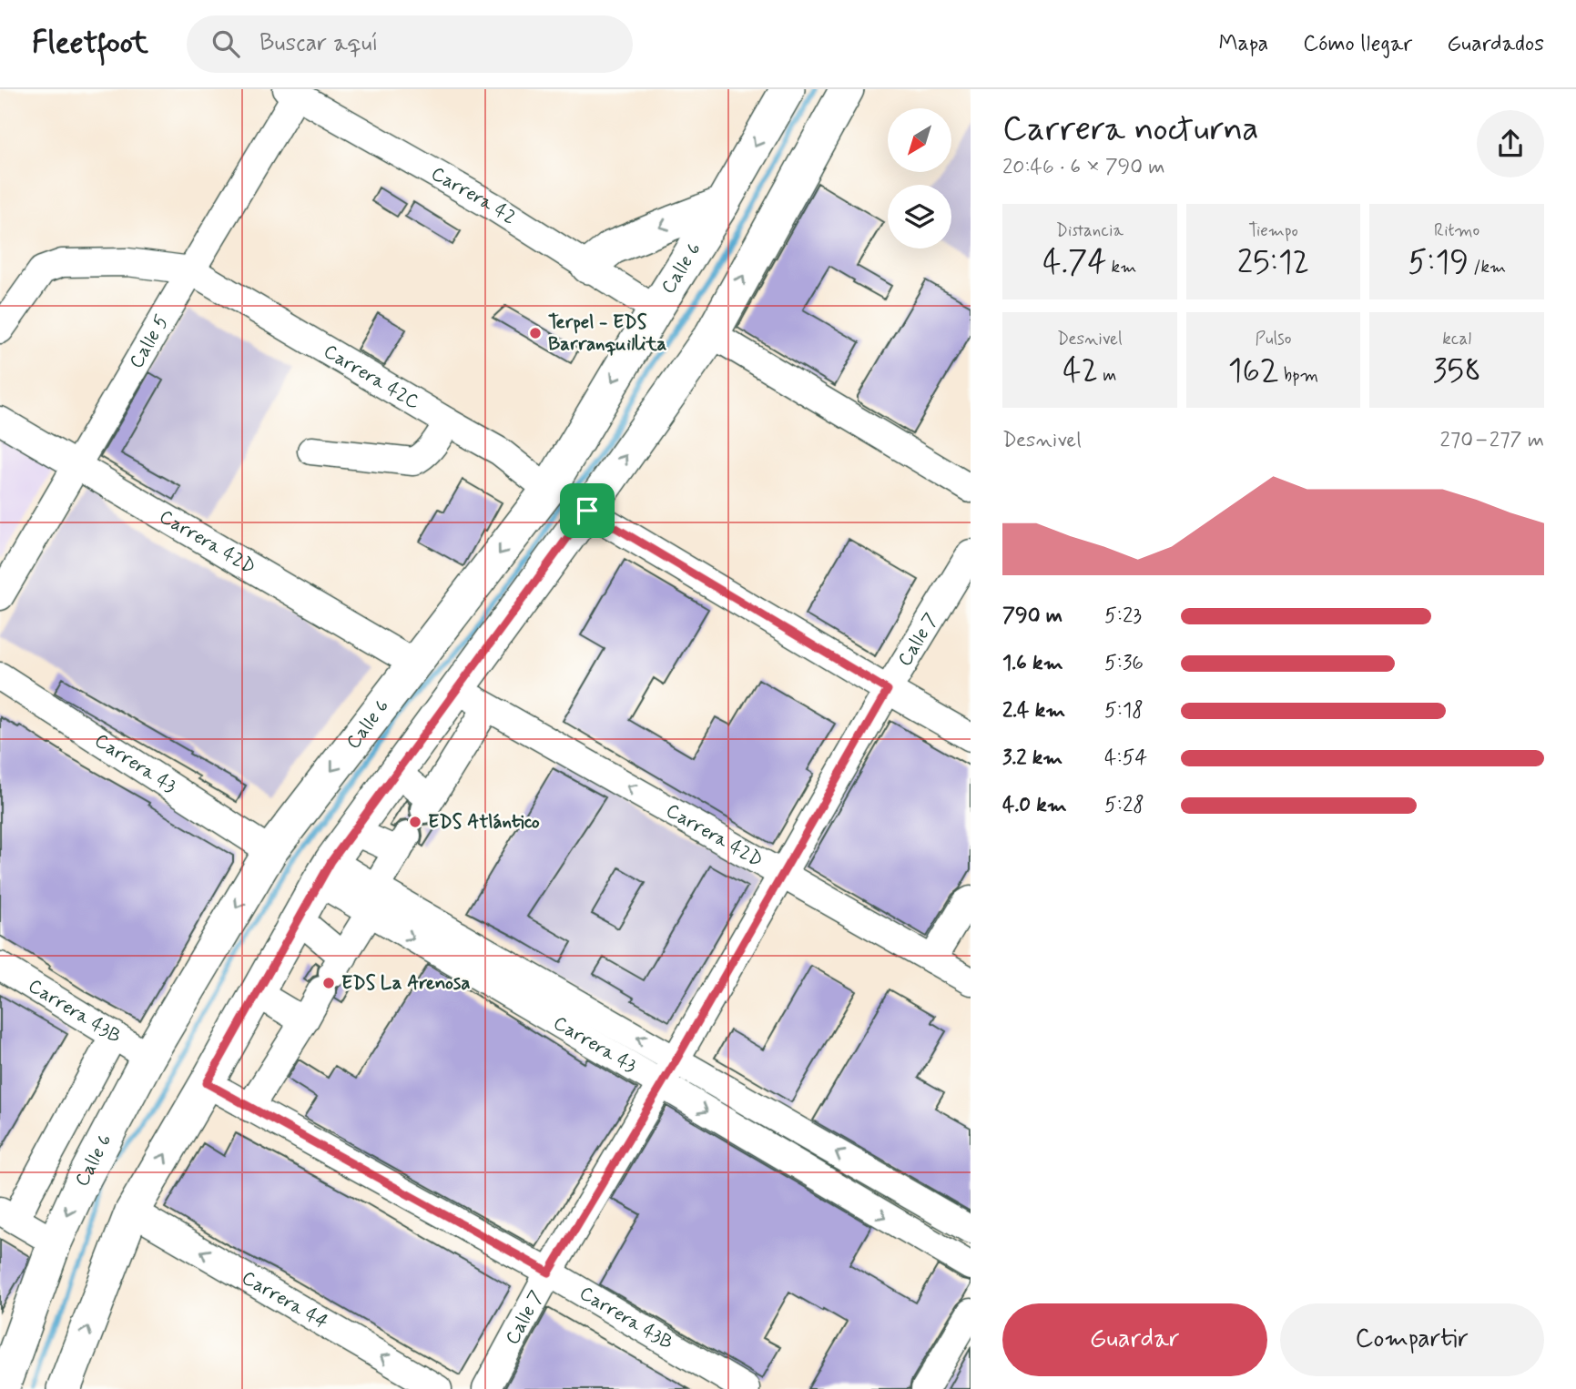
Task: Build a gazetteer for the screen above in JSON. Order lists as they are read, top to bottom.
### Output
{
  "streets": {
    "main road": ["Calle 6"],
    "street": [
      "Carrera 42",
      "Calle 5",
      "Carrera 42C",
      "Carrera 42D",
      "Calle 7",
      "Carrera 43",
      "Carrera 43B",
      "Carrera 44"
    ]
  },
  "crossings": [
    ["Carrera 42", "Calle 6"],
    ["Carrera 42", "Calle 5"],
    ["Calle 6", "Carrera 42C"],
    ["Calle 6", "Carrera 42D"],
    ["Calle 6", "Carrera 43"],
    ["Calle 6", "Carrera 43B"],
    ["Calle 5", "Carrera 42C"],
    ["Calle 5", "Carrera 42D"],
    ["Carrera 42D", "Calle 7"],
    ["Calle 7", "Carrera 43"],
    ["Calle 7", "Carrera 43B"]
  ],
  "one_way": ["Carrera 44"],
  "places": ["Terpel - EDS Barranquillita", "EDS Atlántico", "EDS La Arenosa"],
  "north": "bottom left",
  "page": {
    "header": "Fleetfoot",
    "search": "Buscar aquí",
    "nav": ["Mapa", "Cómo llegar", "Guardados"],
    "heading": ["Carrera nocturna", "20:46 · 6 × 790 m"],
    "stats": [
      ["Distancia", "4.74 km"],
      ["Tiempo", "25:12"],
      ["Ritmo", "5:19 /km"],
      ["Desnivel", "42 m"],
      ["Pulso", "162 bpm"],
      ["kcal", "358"]
    ],
    "chart": ["Desnivel", "270–277 m"],
    "list": [
      {
        "name": "790 m",
        "note": "5:23"
      },
      {
        "name": "1.6 km",
        "note": "5:36"
      },
      {
        "name": "2.4 km",
        "note": "5:18"
      },
      {
        "name": "3.2 km",
        "note": "4:54"
      },
      {
        "name": "4.0 km",
        "note": "5:28"
      }
    ],
    "buttons": ["Guardar", "Compartir"]
  }
}
